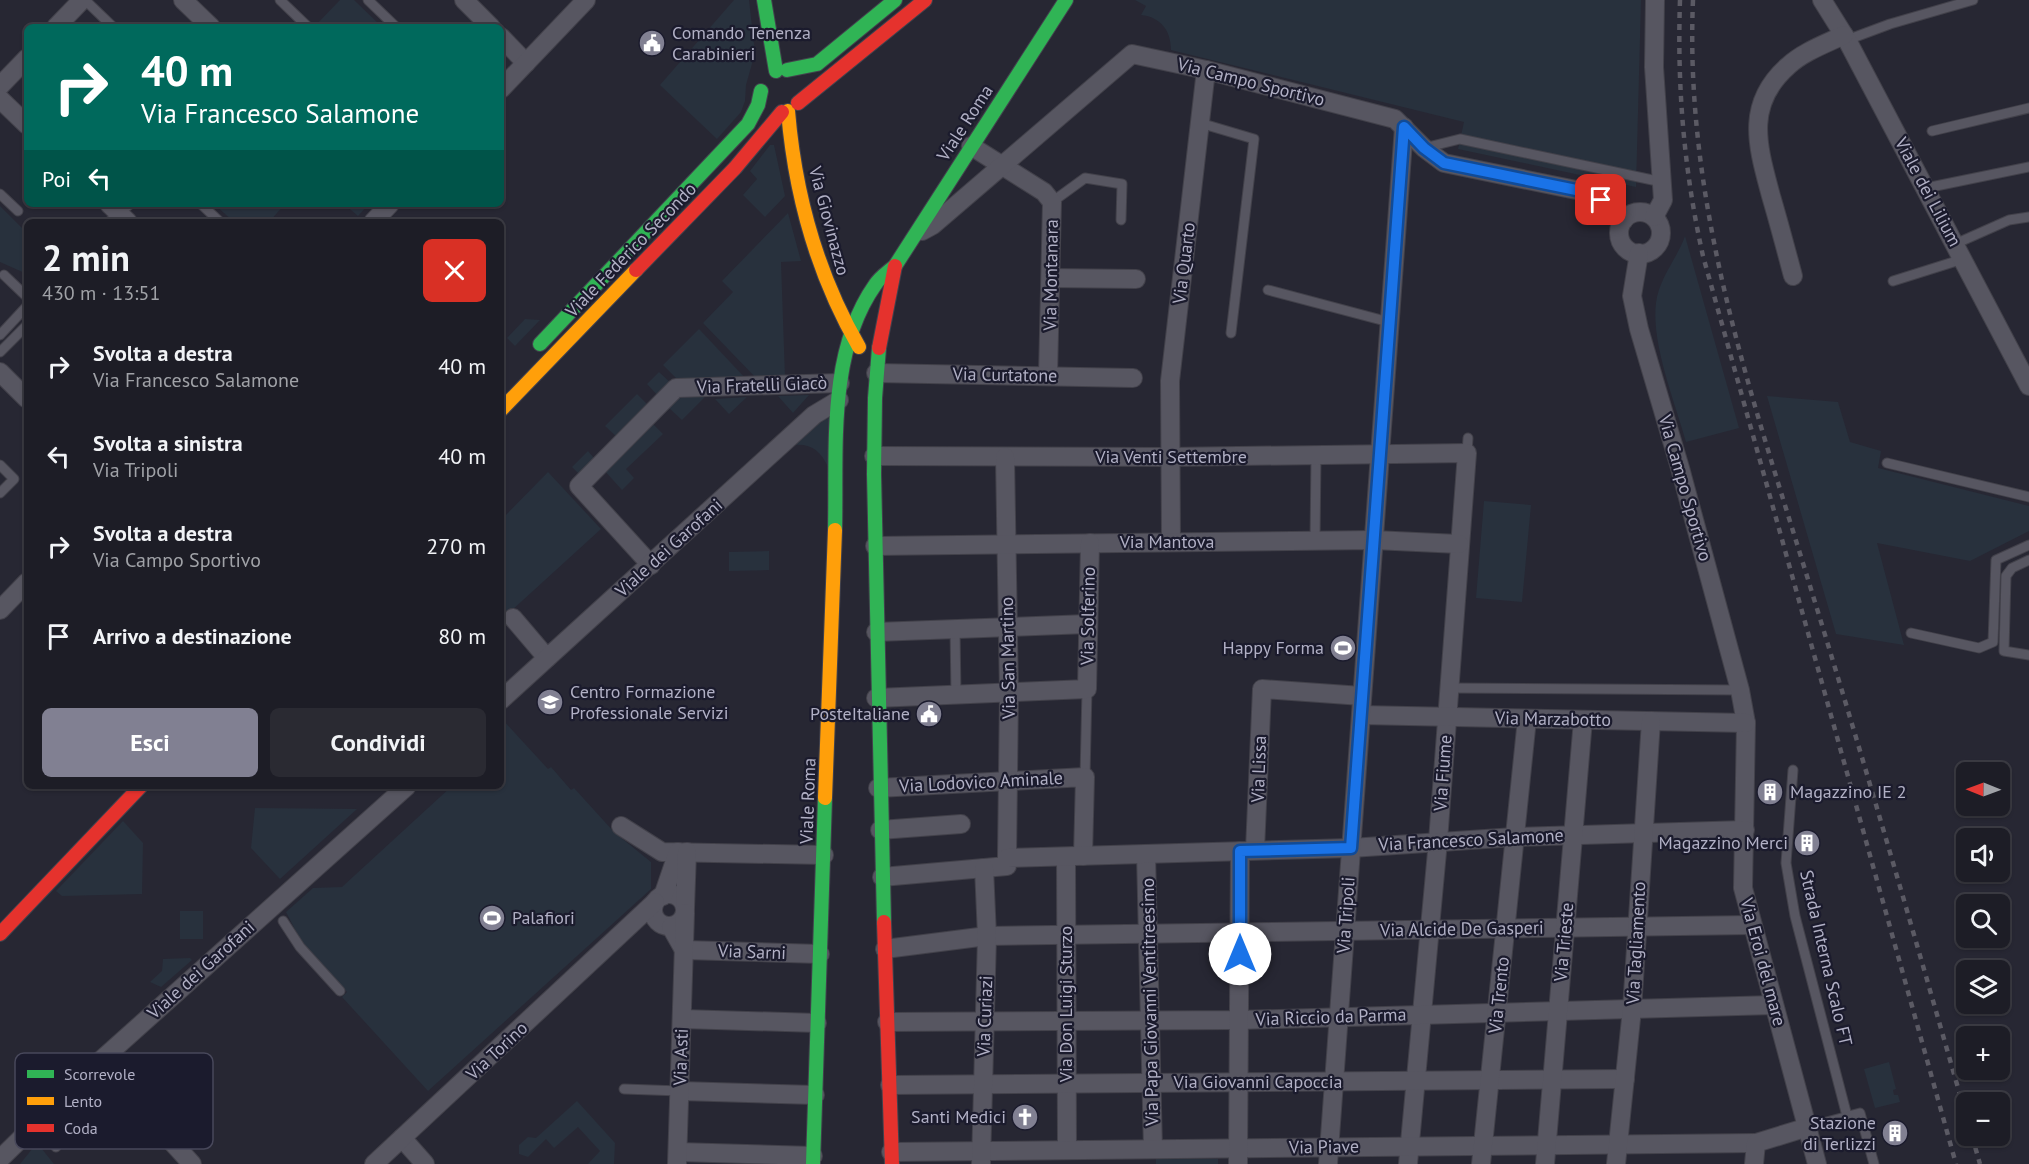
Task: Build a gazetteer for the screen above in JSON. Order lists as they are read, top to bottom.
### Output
{
  "streets": {
    "street": [
      "Via Campo Sportivo",
      "Viale Roma",
      "Viale dei Lilium",
      "Via Giovinazzo",
      "Viale Federico Secondo",
      "Via Quarto",
      "Via Montanara",
      "Via Curtatone",
      "Via Fratelli Giacò",
      "Via Venti Settembre",
      "Via Mantova",
      "Viale dei Garofani",
      "Via Solferino",
      "Via San Martino",
      "Via Marzabotto",
      "Via Lissa",
      "Via Fiume",
      "Via Lodovico Aminale",
      "Via Francesco Salamone",
      "Via Tripoli",
      "Via Alcide De Gasperi",
      "Via Trieste",
      "Via Tagliamento",
      "Via Sarni",
      "Via Eroi del mare",
      "Via Trento",
      "Via Papa Giovanni Ventitreesimo",
      "Via Don Luigi Sturzo",
      "Via Curiazi",
      "Via Riccio da Parma",
      "Via Torino",
      "Via Asti",
      "Via Giovanni Capoccia",
      "Via Piave"
    ],
    "lane": ["Strada Interna Scalo FT"]
  },
  "crossings": [
    ["Via Campo Sportivo", "Viale Roma"],
    ["Via Campo Sportivo", "Via Quarto"],
    ["Via Campo Sportivo", "Via Montanara"],
    ["Via Campo Sportivo", "Via Marzabotto"],
    ["Via Campo Sportivo", "Via Tripoli"],
    ["Via Campo Sportivo", "Via Eroi del mare"],
    ["Viale Roma", "Via Giovinazzo"],
    ["Viale Roma", "Via Montanara"],
    ["Viale Roma", "Via Curtatone"],
    ["Viale Roma", "Via Fratelli Giacò"],
    ["Viale Roma", "Via Venti Settembre"],
    ["Viale Roma", "Via Mantova"],
    ["Viale Roma", "Viale dei Garofani"],
    ["Viale Roma", "Via Lodovico Aminale"],
    ["Viale Roma", "Via Francesco Salamone"],
    ["Viale Roma", "Via Alcide De Gasperi"],
    ["Viale Roma", "Via Sarni"],
    ["Viale Roma", "Via Riccio da Parma"],
    ["Viale Roma", "Via Giovanni Capoccia"],
    ["Viale Roma", "Via Piave"],
    ["Via Giovinazzo", "Viale Federico Secondo"],
    ["Via Quarto", "Via Venti Settembre"],
    ["Via Quarto", "Via Mantova"],
    ["Via Montanara", "Via Curtatone"],
    ["Via Fratelli Giacò", "Viale dei Garofani"],
    ["Via Venti Settembre", "Via San Martino"],
    ["Via Venti Settembre", "Via Fiume"],
    ["Via Venti Settembre", "Via Tripoli"],
    ["Via Mantova", "Via Solferino"],
    ["Via Mantova", "Via San Martino"],
    ["Via Mantova", "Via Fiume"],
    ["Via Mantova", "Via Tripoli"],
    ["Via San Martino", "Via Lodovico Aminale"],
    ["Via San Martino", "Via Francesco Salamone"],
    ["Via Marzabotto", "Via Fiume"],
    ["Via Marzabotto", "Via Tripoli"],
    ["Via Marzabotto", "Via Trieste"],
    ["Via Marzabotto", "Via Tagliamento"],
    ["Via Marzabotto", "Via Eroi del mare"],
    ["Via Marzabotto", "Via Trento"],
    ["Via Lissa", "Via Francesco Salamone"],
    ["Via Lissa", "Via Tripoli"],
    ["Via Lissa", "Via Alcide De Gasperi"],
    ["Via Lissa", "Via Riccio da Parma"],
    ["Via Lissa", "Via Giovanni Capoccia"],
    ["Via Lissa", "Via Piave"],
    ["Via Fiume", "Via Francesco Salamone"],
    ["Via Fiume", "Via Alcide De Gasperi"],
    ["Via Fiume", "Via Riccio da Parma"],
    ["Via Fiume", "Via Giovanni Capoccia"],
    ["Via Fiume", "Via Piave"],
    ["Via Lodovico Aminale", "Via Don Luigi Sturzo"],
    ["Via Francesco Salamone", "Via Tripoli"],
    ["Via Francesco Salamone", "Via Trieste"],
    ["Via Francesco Salamone", "Via Tagliamento"],
    ["Via Francesco Salamone", "Via Eroi del mare"],
    ["Via Francesco Salamone", "Via Trento"],
    ["Via Francesco Salamone", "Via Papa Giovanni Ventitreesimo"],
    ["Via Francesco Salamone", "Via Don Luigi Sturzo"],
    ["Via Francesco Salamone", "Via Curiazi"],
    ["Via Tripoli", "Via Alcide De Gasperi"],
    ["Via Tripoli", "Via Riccio da Parma"],
    ["Via Tripoli", "Via Giovanni Capoccia"],
    ["Via Tripoli", "Via Piave"],
    ["Via Alcide De Gasperi", "Via Trieste"],
    ["Via Alcide De Gasperi", "Via Tagliamento"],
    ["Via Alcide De Gasperi", "Via Eroi del mare"],
    ["Via Alcide De Gasperi", "Via Trento"],
    ["Via Alcide De Gasperi", "Via Papa Giovanni Ventitreesimo"],
    ["Via Alcide De Gasperi", "Via Don Luigi Sturzo"],
    ["Via Alcide De Gasperi", "Via Curiazi"],
    ["Via Trieste", "Via Riccio da Parma"],
    ["Via Trieste", "Via Giovanni Capoccia"],
    ["Via Trieste", "Via Piave"],
    ["Via Tagliamento", "Via Riccio da Parma"],
    ["Via Tagliamento", "Via Giovanni Capoccia"],
    ["Via Tagliamento", "Via Piave"],
    ["Via Sarni", "Via Asti"],
    ["Via Eroi del mare", "Via Riccio da Parma"],
    ["Via Eroi del mare", "Via Piave"],
    ["Via Trento", "Via Riccio da Parma"],
    ["Via Trento", "Via Giovanni Capoccia"],
    ["Via Trento", "Via Piave"],
    ["Via Papa Giovanni Ventitreesimo", "Via Riccio da Parma"],
    ["Via Papa Giovanni Ventitreesimo", "Via Giovanni Capoccia"],
    ["Via Papa Giovanni Ventitreesimo", "Via Piave"],
    ["Via Don Luigi Sturzo", "Via Riccio da Parma"],
    ["Via Don Luigi Sturzo", "Via Giovanni Capoccia"],
    ["Via Don Luigi Sturzo", "Via Piave"],
    ["Via Curiazi", "Via Riccio da Parma"],
    ["Via Curiazi", "Via Giovanni Capoccia"],
    ["Via Curiazi", "Via Piave"],
    ["Via Torino", "Via Asti"]
  ],
  "places": {
    "public building": ["Comando Tenenza Carabinieri", "PosteItaliane"],
    "sports": ["Happy Forma", "Palafiori"],
    "school or university": ["Centro Formazione Professionale Servizi"],
    "building": ["Magazzino IE 2", "Magazzino Merci", "Stazione di Terlizzi"],
    "church": ["Santi Medici"]
  },
  "legend": ["Scorrevole", "Lento", "Coda"],
  "north": "left",
  "page": {
    "turn": ["40 m", "Via Francesco Salamone"],
    "then": "Poi",
    "heading": ["2 min", "430 m · 13:51"],
    "list": [
      {
        "name": "Svolta a destra",
        "note": "Via Francesco Salamone",
        "value": "40 m"
      },
      {
        "name": "Svolta a sinistra",
        "note": "Via Tripoli",
        "value": "40 m"
      },
      {
        "name": "Svolta a destra",
        "note": "Via Campo Sportivo",
        "value": "270 m"
      },
      {
        "name": "Arrivo a destinazione",
        "value": "80 m"
      }
    ],
    "buttons": ["Esci", "Condividi"],
    "map_buttons": ["+", "−"]
  }
}
